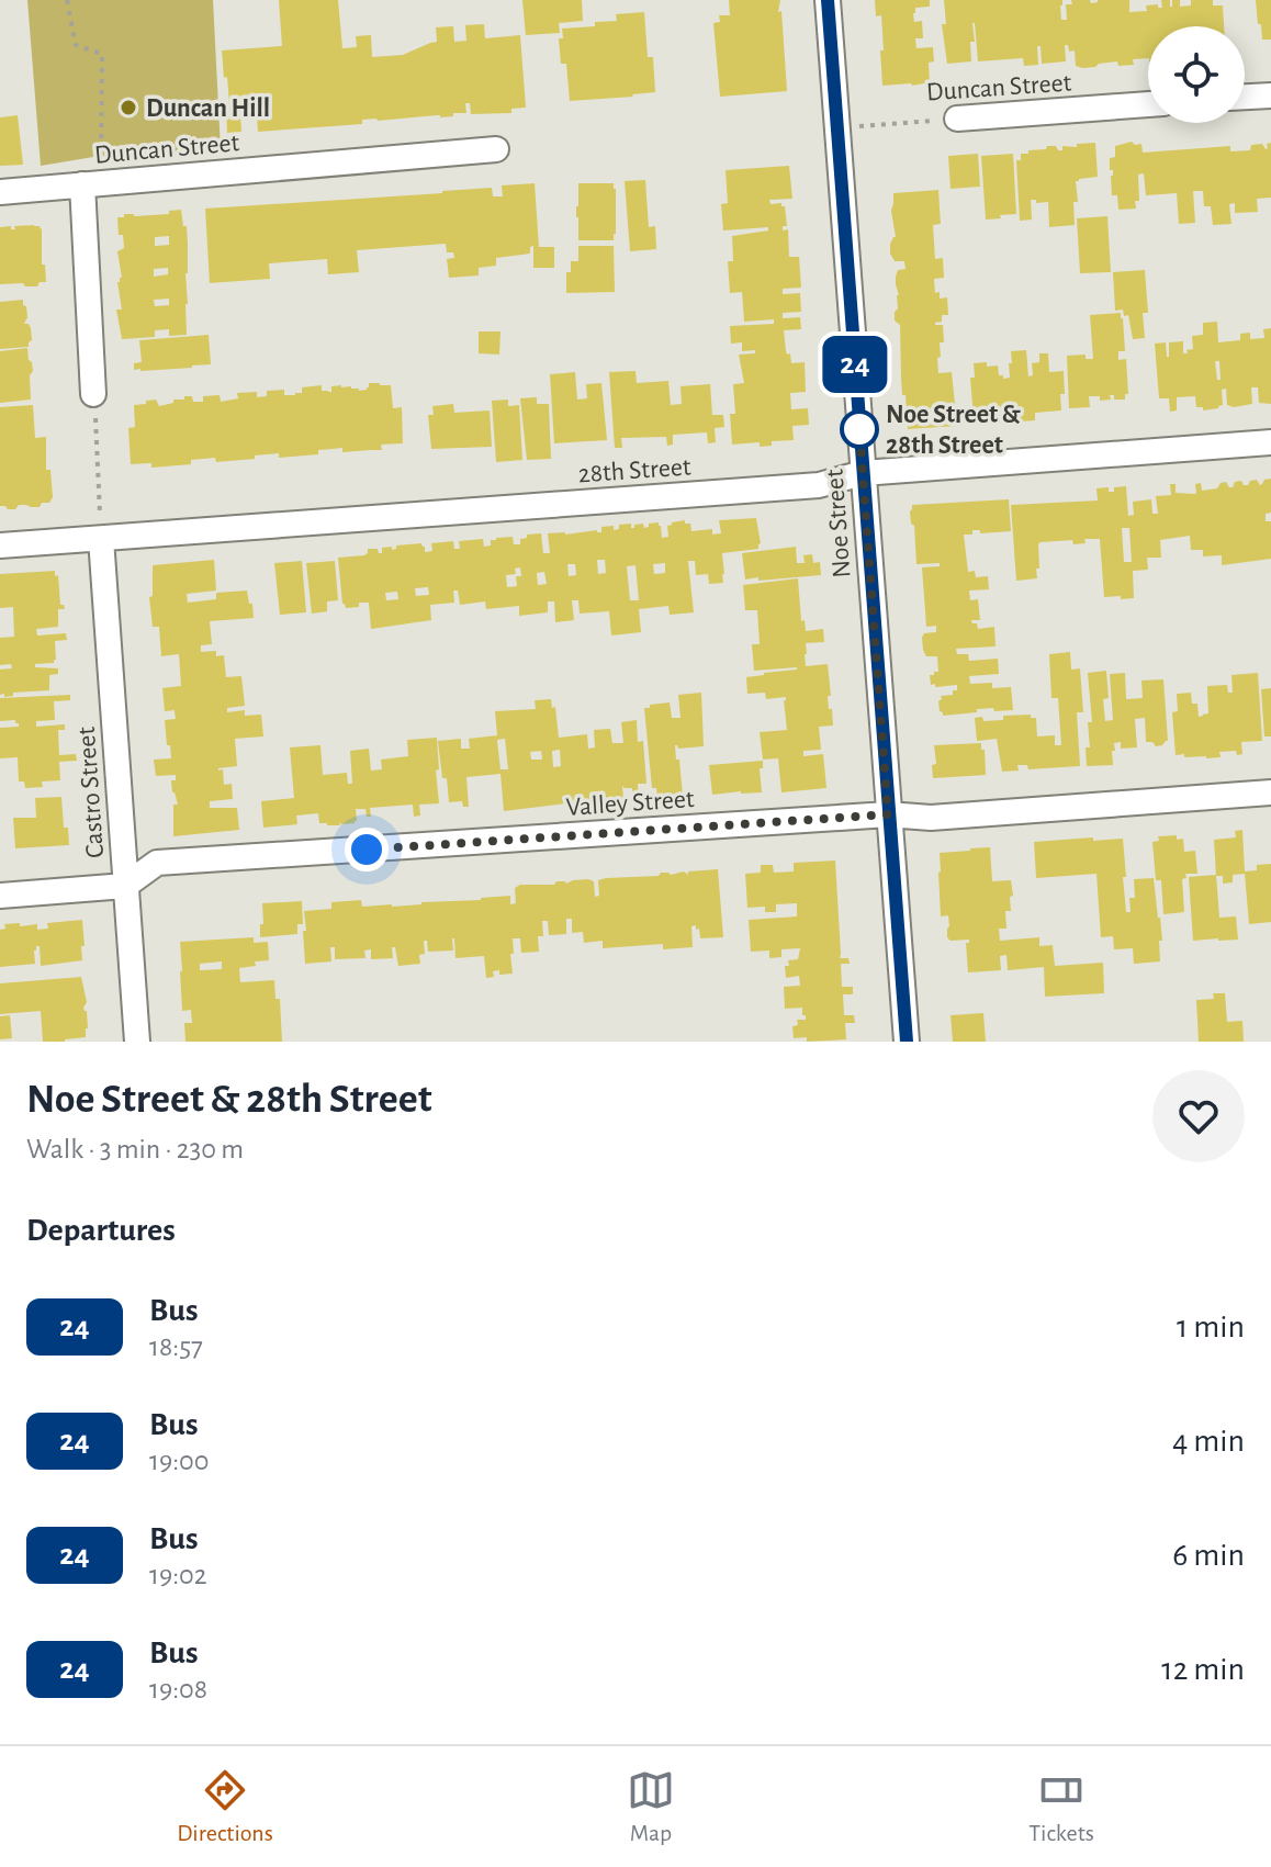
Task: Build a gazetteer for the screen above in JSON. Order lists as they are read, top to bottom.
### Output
{
  "streets": {
    "street": [
      "Duncan Street",
      "28th Street",
      "Noe Street",
      "Castro Street",
      "Valley Street"
    ]
  },
  "crossings": [
    ["Duncan Street", "Noe Street"],
    ["28th Street", "Noe Street"],
    ["28th Street", "Castro Street"],
    ["Noe Street", "Valley Street"],
    ["Castro Street", "Valley Street"]
  ],
  "places": ["Duncan Hill", "Noe Street & 28th Street"],
  "lines": ["bus line 24"],
  "page": {
    "on_map": "24",
    "heading": [
      ["Noe Street & 28th Street", "Walk · 3 min · 230 m"],
      "Departures"
    ],
    "list": [
      {
        "mark": "24",
        "name": "Bus",
        "note": "18:57",
        "value": "1 min"
      },
      {
        "mark": "24",
        "name": "Bus",
        "note": "19:00",
        "value": "4 min"
      },
      {
        "mark": "24",
        "name": "Bus",
        "note": "19:02",
        "value": "6 min"
      },
      {
        "mark": "24",
        "name": "Bus",
        "note": "19:08",
        "value": "12 min"
      }
    ],
    "tabs": ["Directions", "Map", "Tickets"]
  }
}
